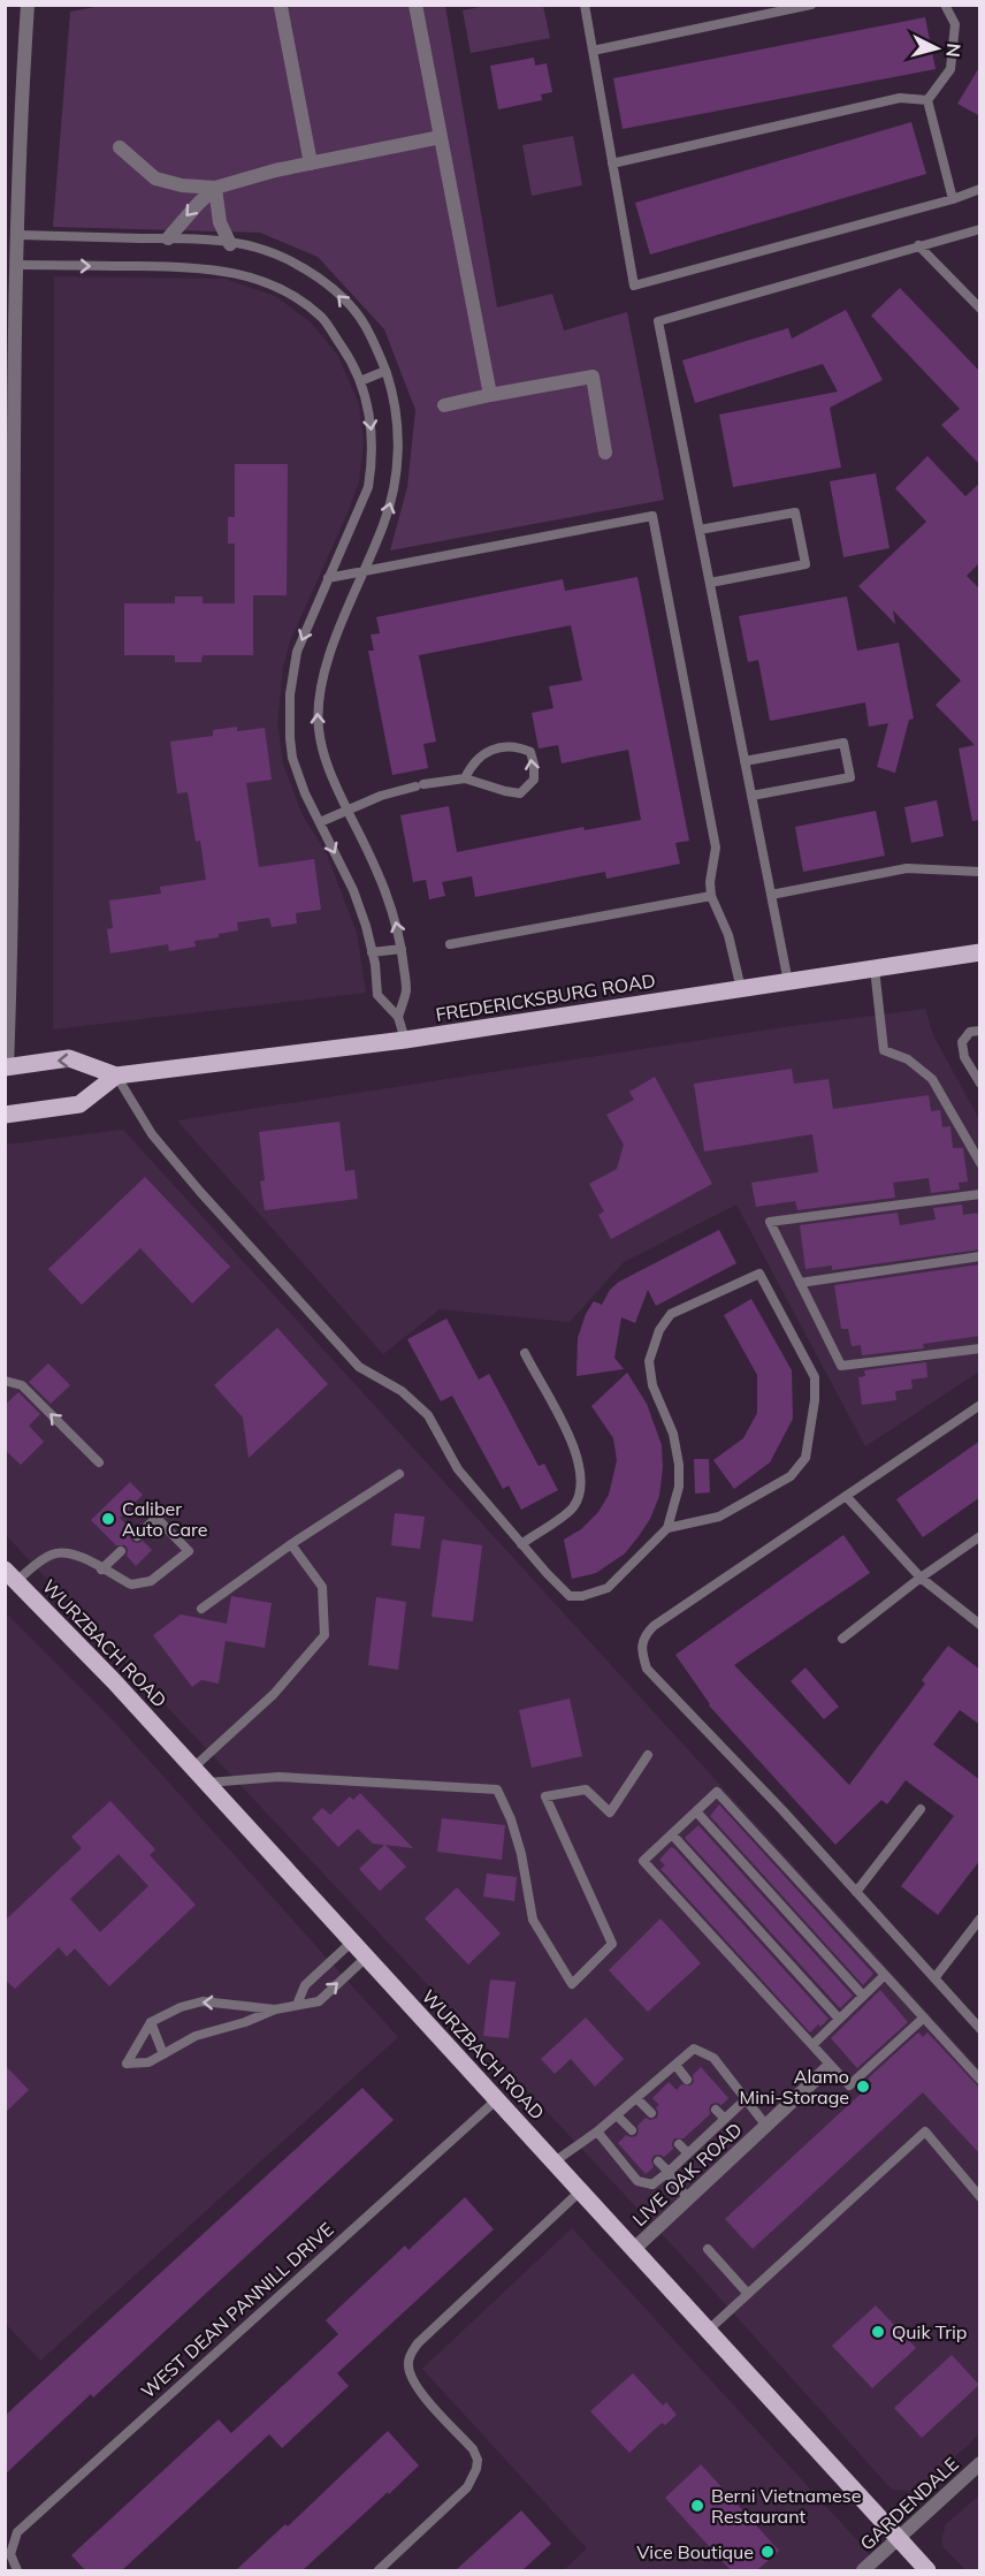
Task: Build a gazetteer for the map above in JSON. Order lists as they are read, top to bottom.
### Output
{
  "streets": {
    "main road": ["FREDERICKSBURG ROAD", "WURZBACH ROAD"],
    "street": ["LIVE OAK ROAD", "GARDENDALE"],
    "lane": ["WEST DEAN PANNILL DRIVE"]
  },
  "crossings": [
    ["WURZBACH ROAD", "LIVE OAK ROAD"],
    ["WURZBACH ROAD", "WEST DEAN PANNILL DRIVE"],
    ["WURZBACH ROAD", "GARDENDALE"]
  ],
  "places": [
    "Caliber Auto Care",
    "Alamo Mini-Storage",
    "Quik Trip",
    "Berni Vietnamese Restaurant",
    "Vice Boutique"
  ],
  "north": "right"
}
